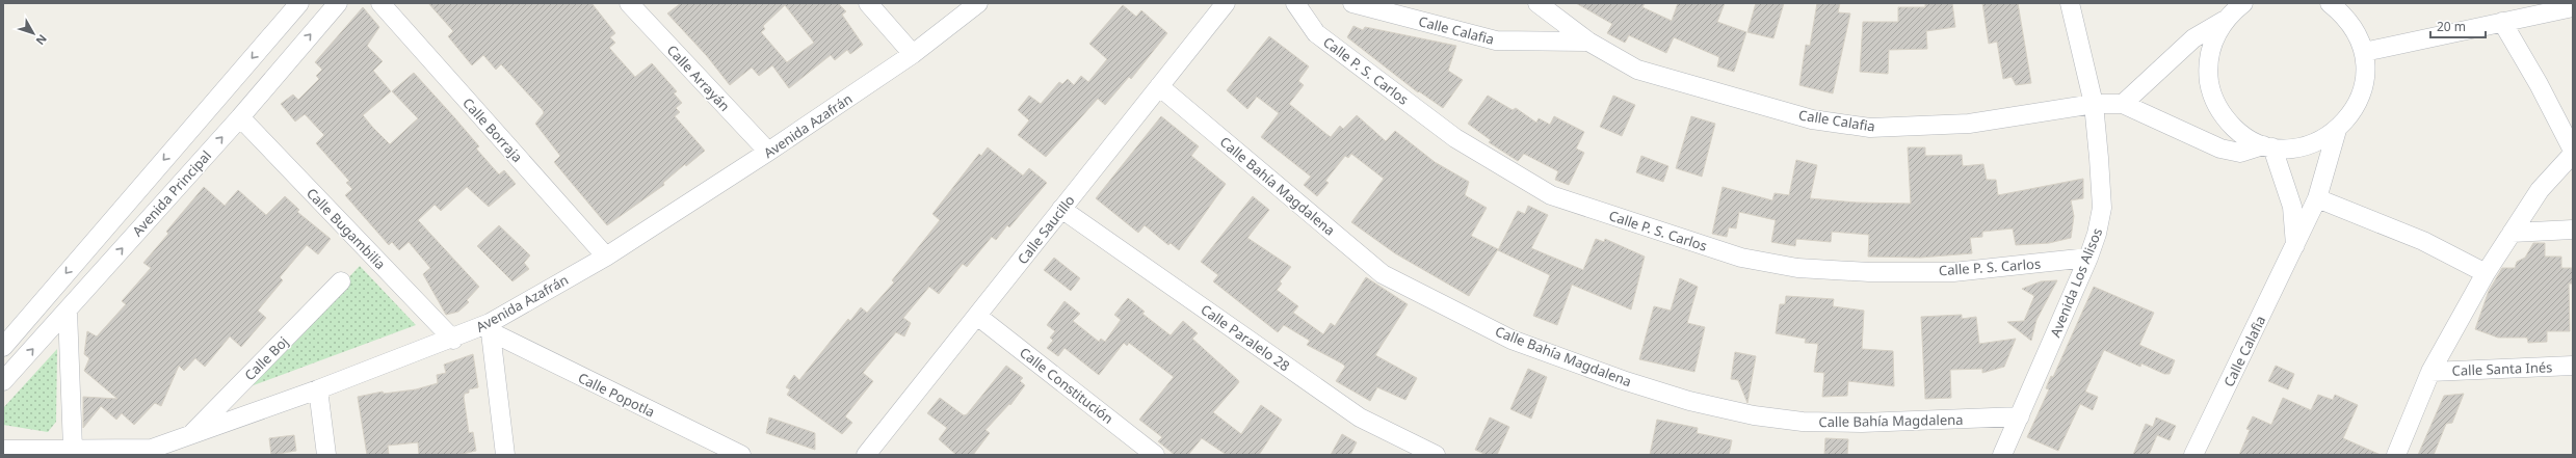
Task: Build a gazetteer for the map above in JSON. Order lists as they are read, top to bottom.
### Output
{
  "streets": {
    "street": [
      "Calle Calafia",
      "Calle P. S. Carlos",
      "Calle Arrayán",
      "Avenida Azafrán",
      "Calle Borraja",
      "Calle Bahía Magdalena",
      "Avenida Principal",
      "Calle Bugambilia",
      "Calle Saucillo",
      "Avenida Los Alisos",
      "Calle Paralelo 28",
      "Calle Boj",
      "Calle Santa Inés",
      "Calle Constitución",
      "Calle Popotla"
    ]
  },
  "crossings": [
    ["Calle Calafia", "Avenida Los Alisos"],
    ["Calle P. S. Carlos", "Avenida Los Alisos"],
    ["Calle Arrayán", "Avenida Azafrán"],
    ["Avenida Azafrán", "Calle Borraja"],
    ["Avenida Azafrán", "Calle Bugambilia"],
    ["Avenida Azafrán", "Calle Boj"],
    ["Avenida Azafrán", "Calle Popotla"],
    ["Calle Bahía Magdalena", "Calle Saucillo"],
    ["Calle Bahía Magdalena", "Avenida Los Alisos"],
    ["Avenida Principal", "Calle Bugambilia"],
    ["Calle Saucillo", "Calle Paralelo 28"],
    ["Calle Saucillo", "Calle Constitución"]
  ],
  "scale_bar": "20 m",
  "north": "bottom right"
}
